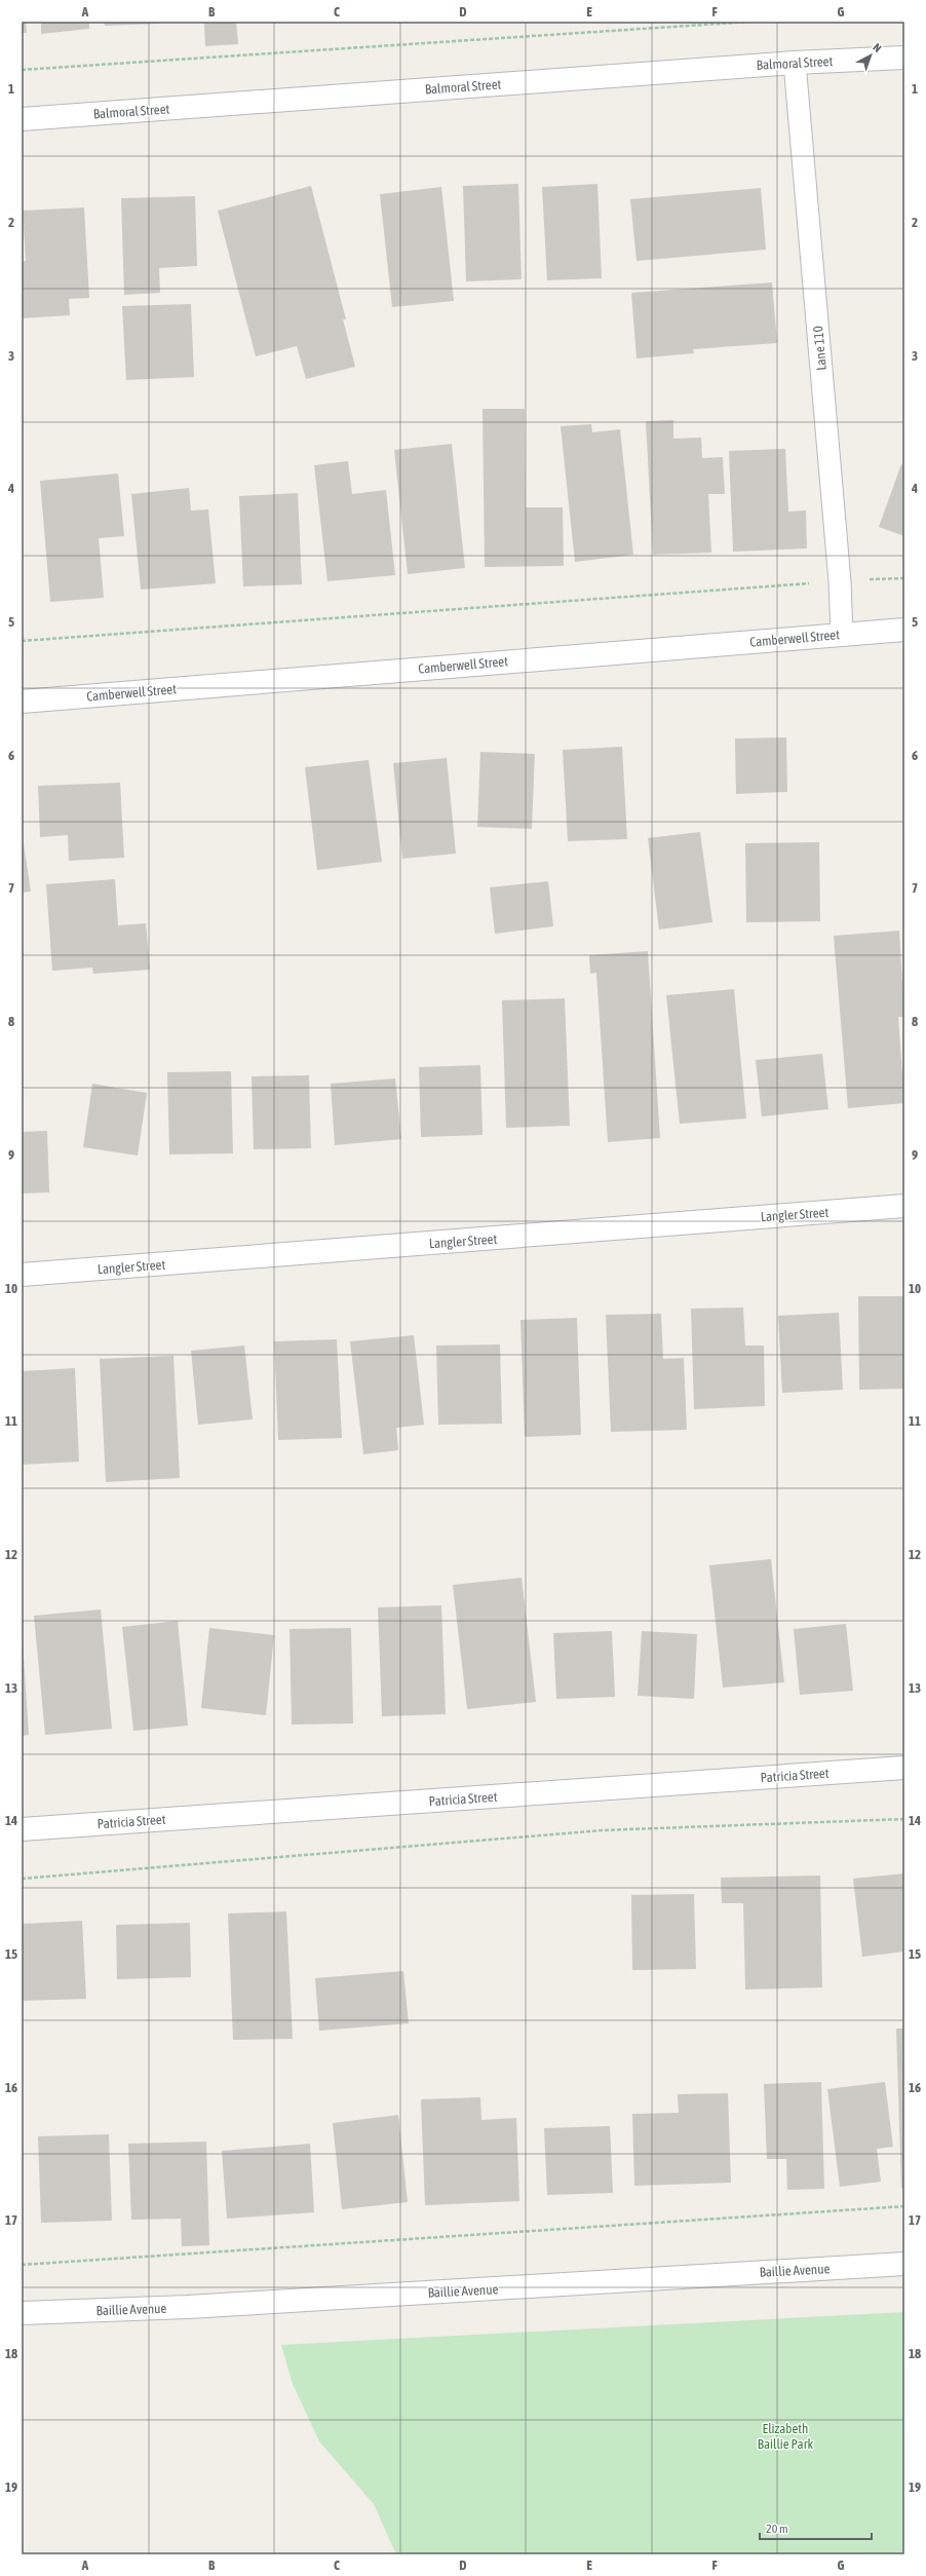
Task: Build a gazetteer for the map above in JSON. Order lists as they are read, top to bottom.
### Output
{
  "streets": {
    "street": [
      "Balmoral Street",
      "Camberwell Street",
      "Langler Street",
      "Patricia Street",
      "Baillie Avenue"
    ],
    "lane": ["Lane 110"]
  },
  "crossings": [
    ["Balmoral Street", "Lane 110"],
    ["Lane 110", "Camberwell Street"]
  ],
  "parks": ["Elizabeth Baillie Park"],
  "scale_bar": "20 m",
  "north": "top right",
  "grid": {
    "columns": [
      "A",
      "B",
      "C",
      "D",
      "E",
      "F",
      "G"
    ],
    "rows": [
      "1",
      "2",
      "3",
      "4",
      "5",
      "6",
      "7",
      "8",
      "9",
      "10",
      "11",
      "12",
      "13",
      "14",
      "15",
      "16",
      "17",
      "18",
      "19"
    ]
  }
}
